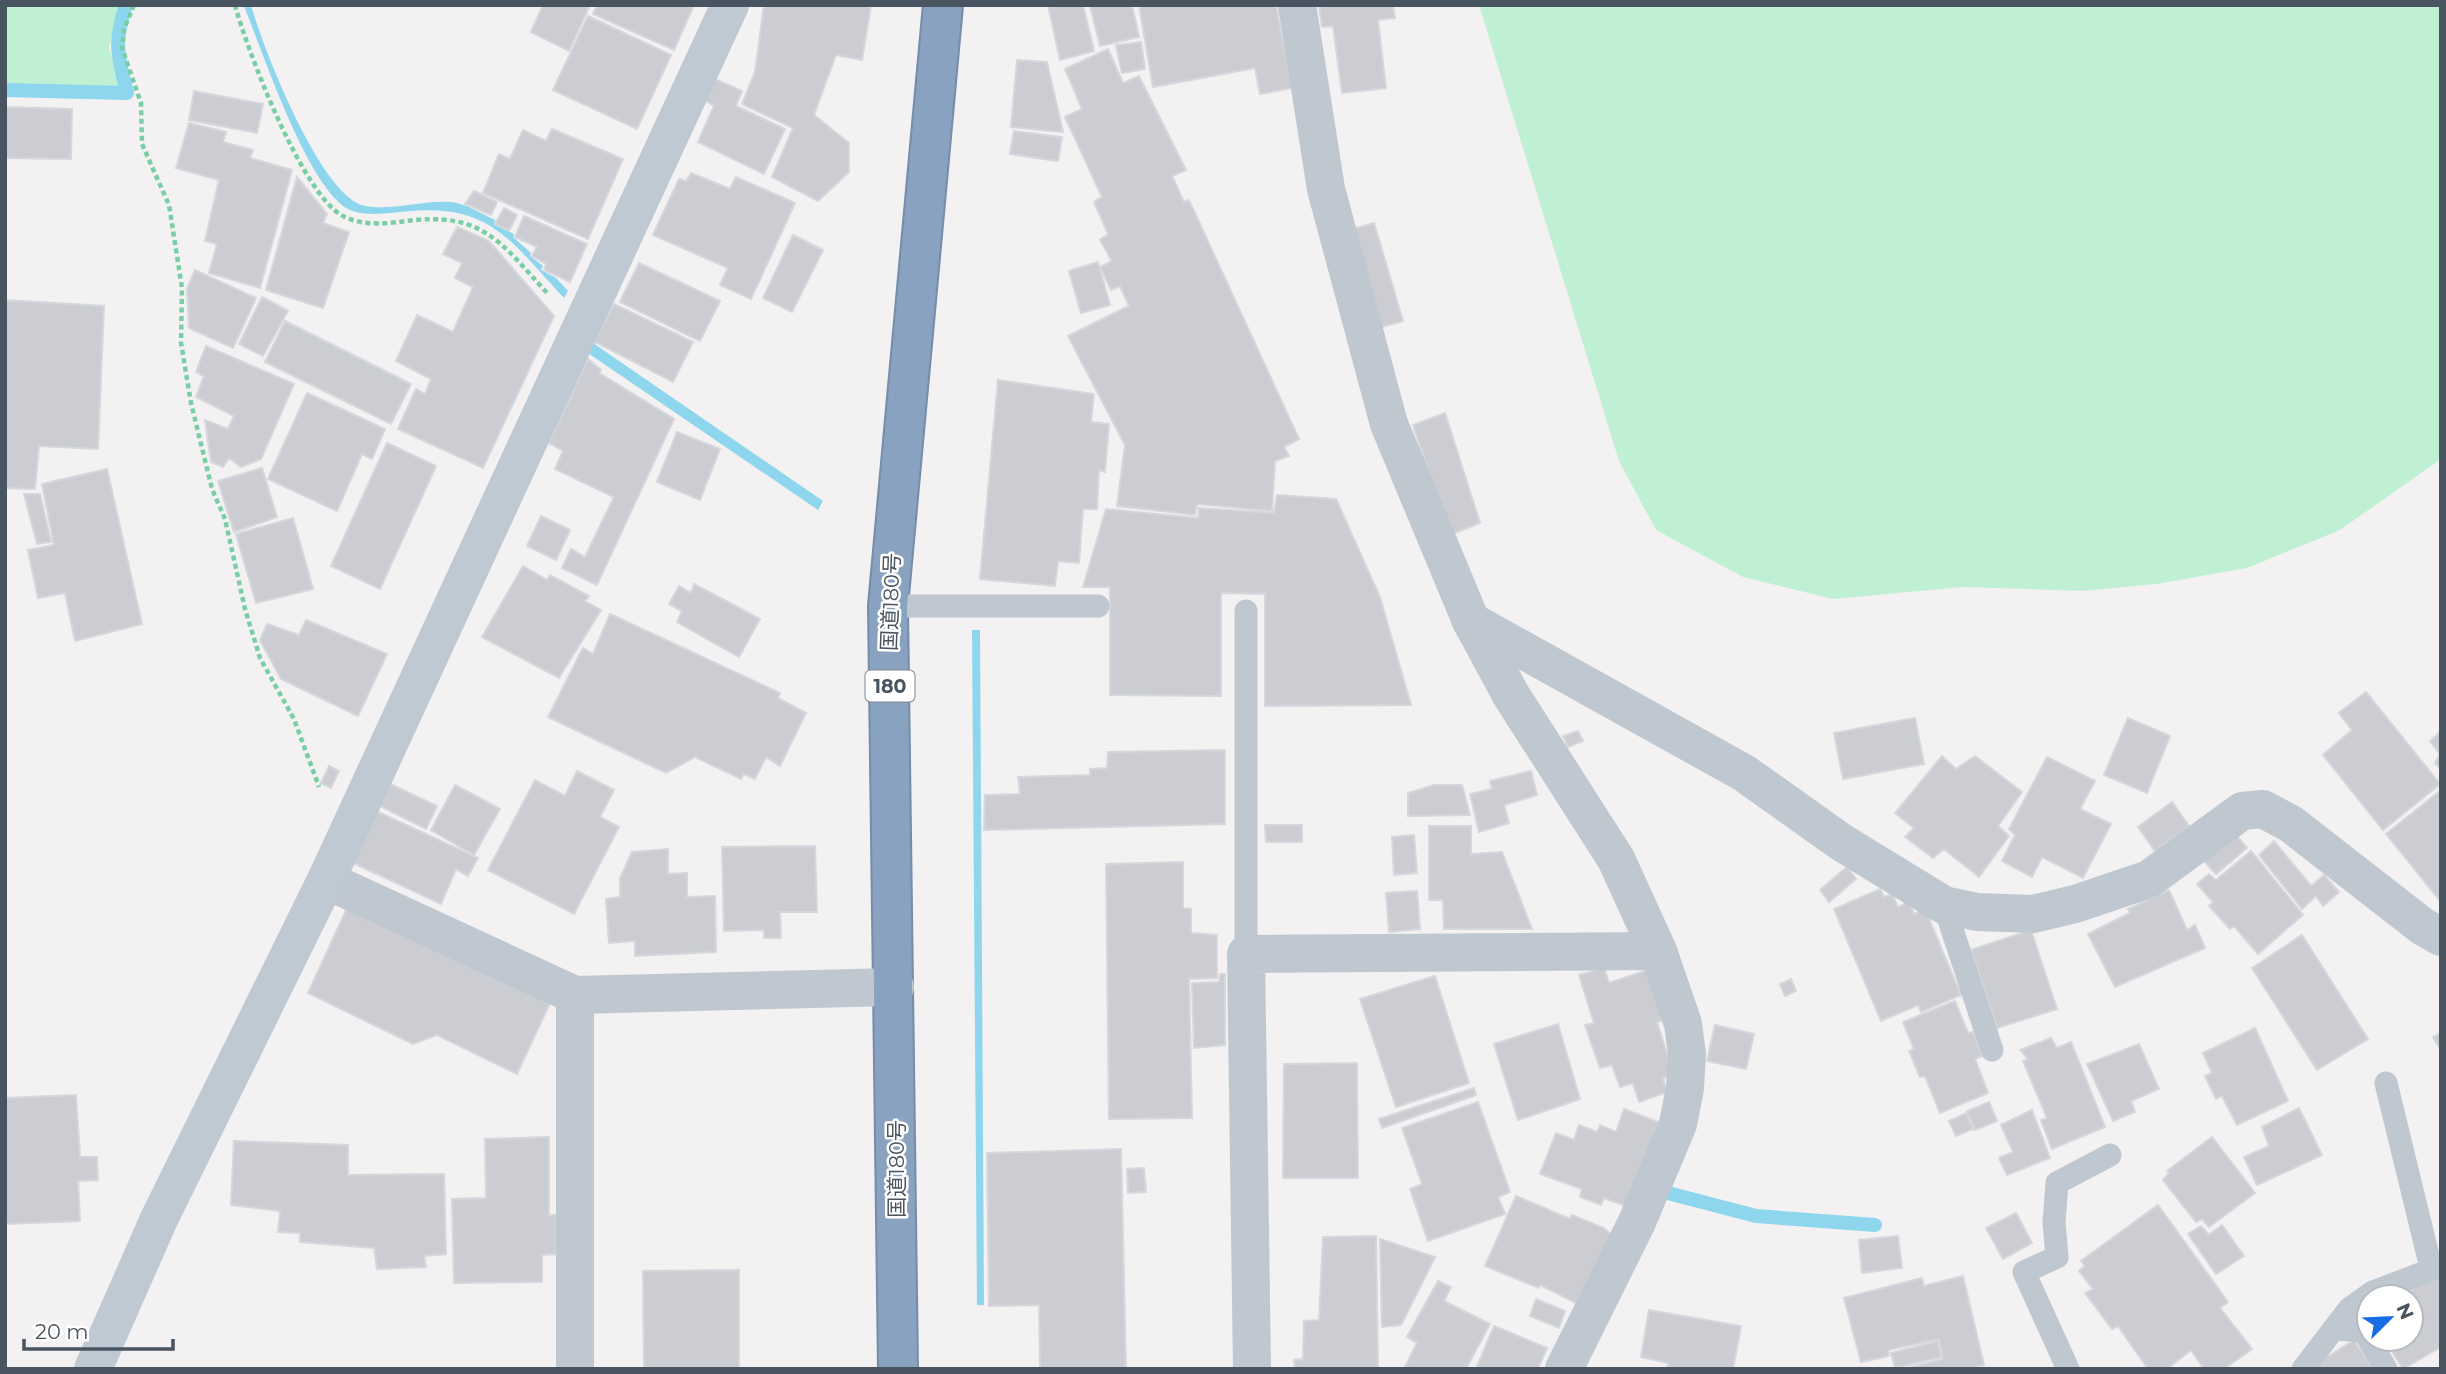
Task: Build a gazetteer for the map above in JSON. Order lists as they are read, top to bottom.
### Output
{
  "streets": {
    "highway": ["国道180号", "180"]
  },
  "scale_bar": "20 m",
  "north": "top right"
}
